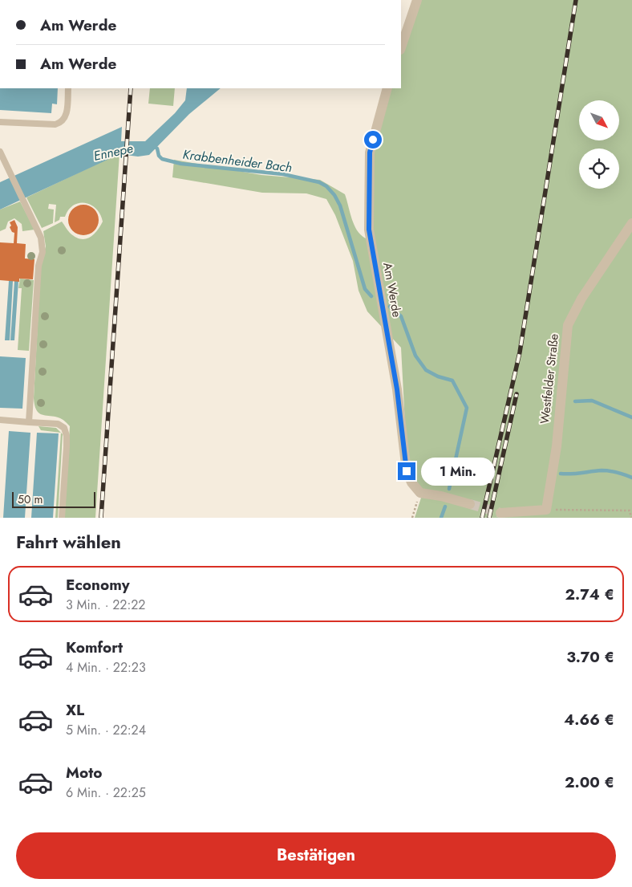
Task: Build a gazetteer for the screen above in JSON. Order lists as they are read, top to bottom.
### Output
{
  "streets": {
    "street": ["Am Werde", "Westfelder Straße"]
  },
  "water": ["Ennepe", "Krabbenheider Bach"],
  "scale_bar": "50 m",
  "north": "bottom right",
  "page": {
    "banner": ["Am Werde", "Am Werde"],
    "bubble": "1 Min.",
    "scale": "50 m",
    "heading": "Fahrt wählen",
    "list": [
      {
        "name": "Economy",
        "note": "3 Min. · 22:22",
        "value": "2.74 €"
      },
      {
        "name": "Komfort",
        "note": "4 Min. · 22:23",
        "value": "3.70 €"
      },
      {
        "name": "XL",
        "note": "5 Min. · 22:24",
        "value": "4.66 €"
      },
      {
        "name": "Moto",
        "note": "6 Min. · 22:25",
        "value": "2.00 €"
      }
    ],
    "buttons": "Bestätigen"
  }
}
